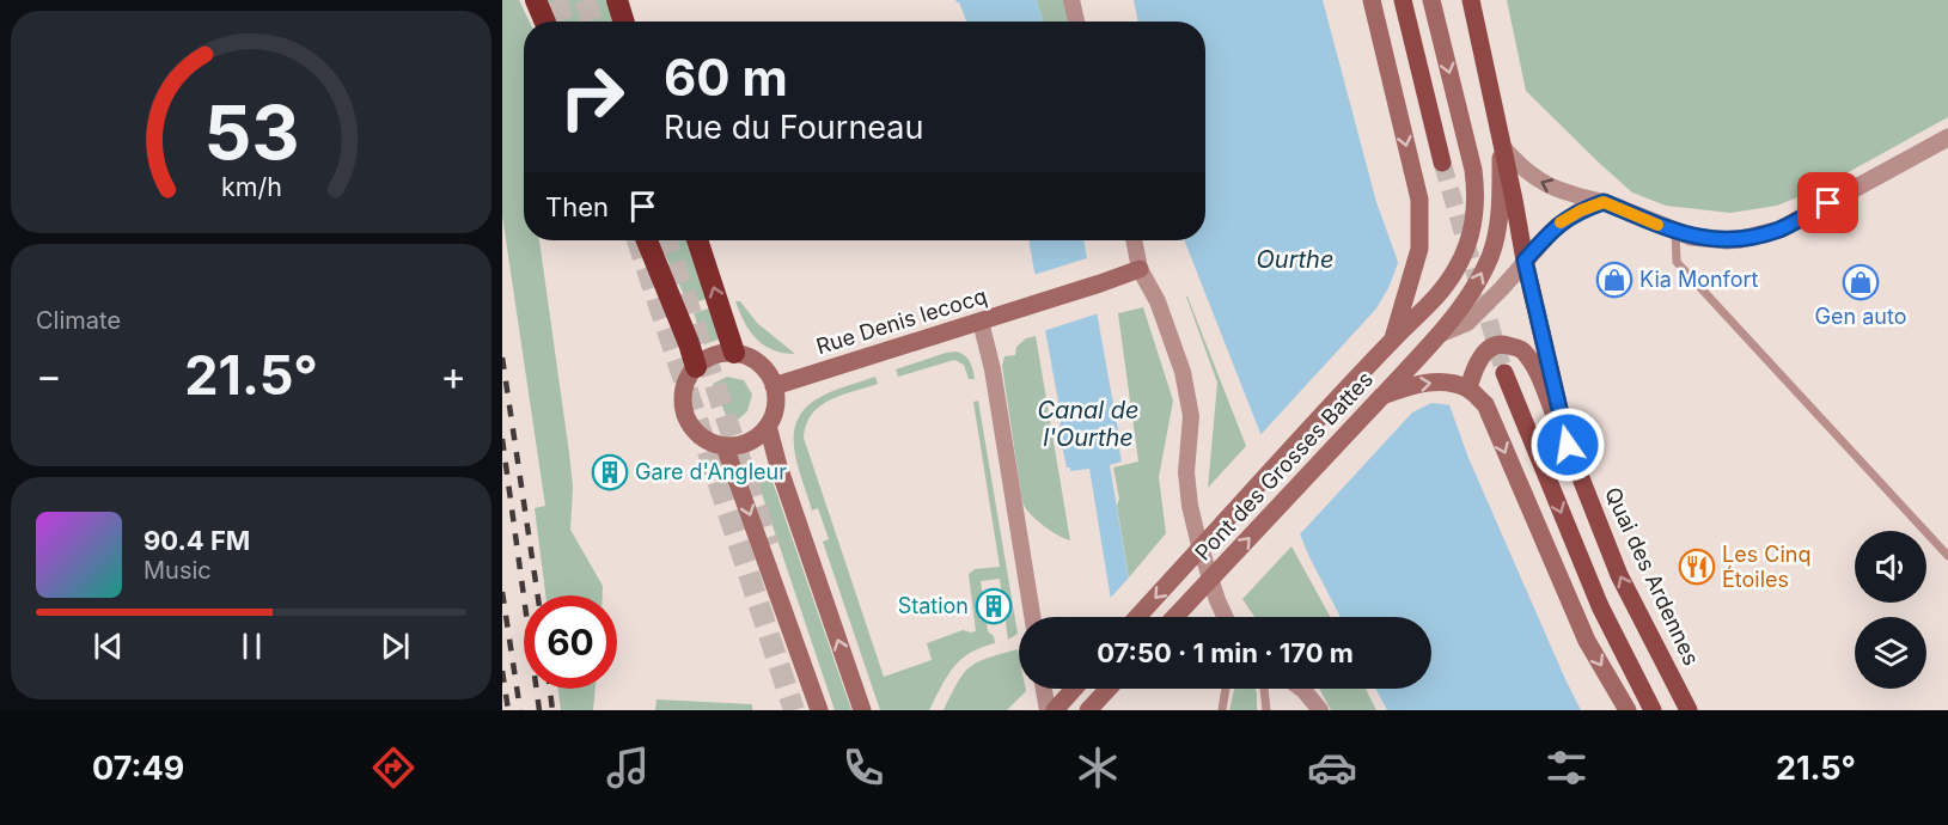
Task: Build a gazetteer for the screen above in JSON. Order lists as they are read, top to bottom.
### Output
{
  "streets": {
    "main road": ["Rue Denis lecocq", "Pont des Grosses Battes", "Quai des Ardennes"]
  },
  "crossings": [
    ["Pont des Grosses Battes", "Quai des Ardennes"]
  ],
  "water": ["Ourthe", "Canal de l'Ourthe"],
  "places": {
    "shop": ["Kia Monfort", "Gen auto"],
    "building": ["Gare d'Angleur", "Station"],
    "restaurant": ["Les Cinq Étoiles"]
  },
  "page": {
    "turn": ["60 m", "Rue du Fourneau"],
    "then": "Then",
    "tile": "Climate",
    "heat": ["−", "21.5°", "+"],
    "song": ["90.4 FM", "Music"],
    "limit": "60",
    "trip": "07:50 · 1 min · 170 m",
    "tabs": ["07:49", "21.5°"],
    "gauge": ["53", "km/h"]
  }
}
